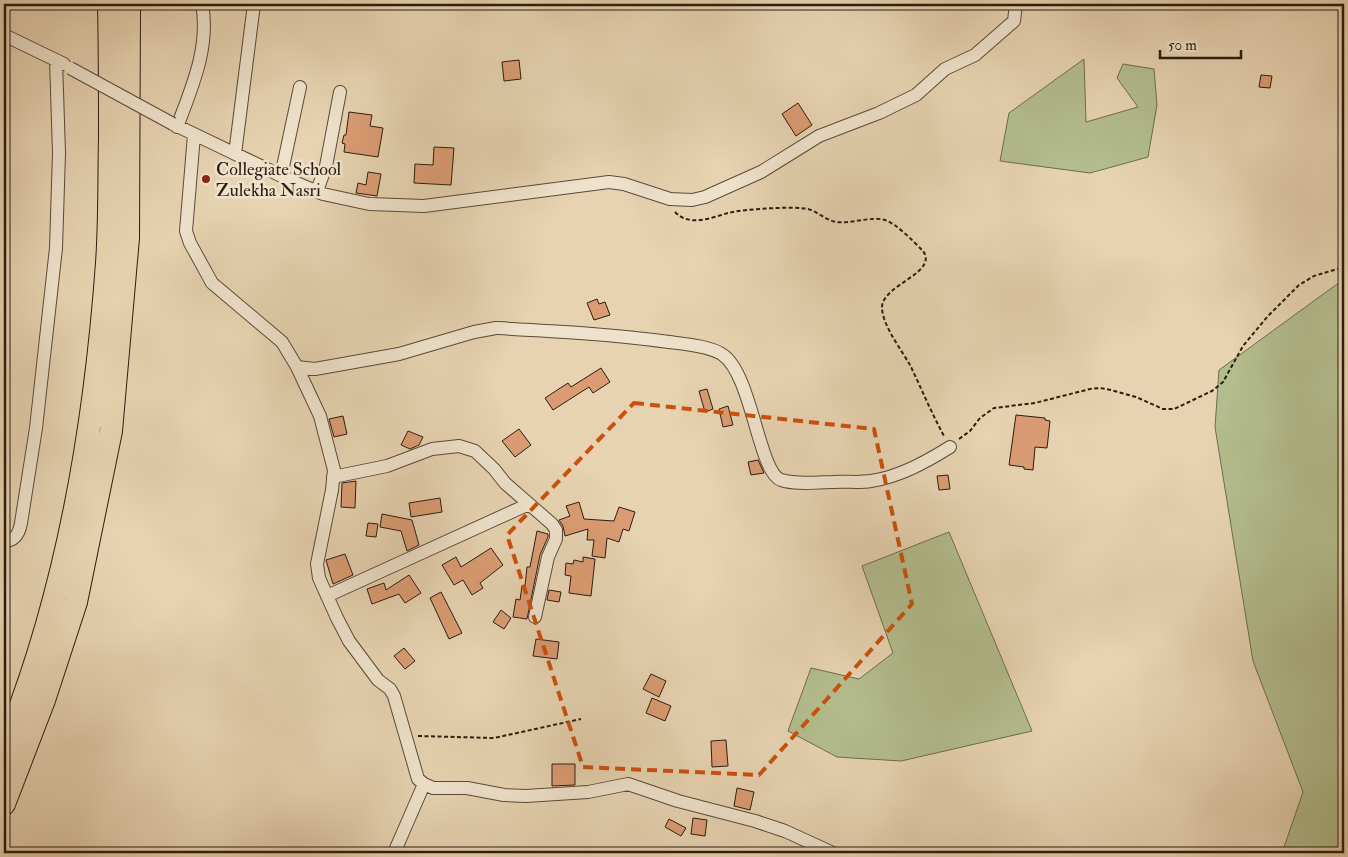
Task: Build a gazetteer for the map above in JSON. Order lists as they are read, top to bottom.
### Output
{
  "places": ["Collegiate School Zulekha Nasri"],
  "scale_bar": "50 m"
}
